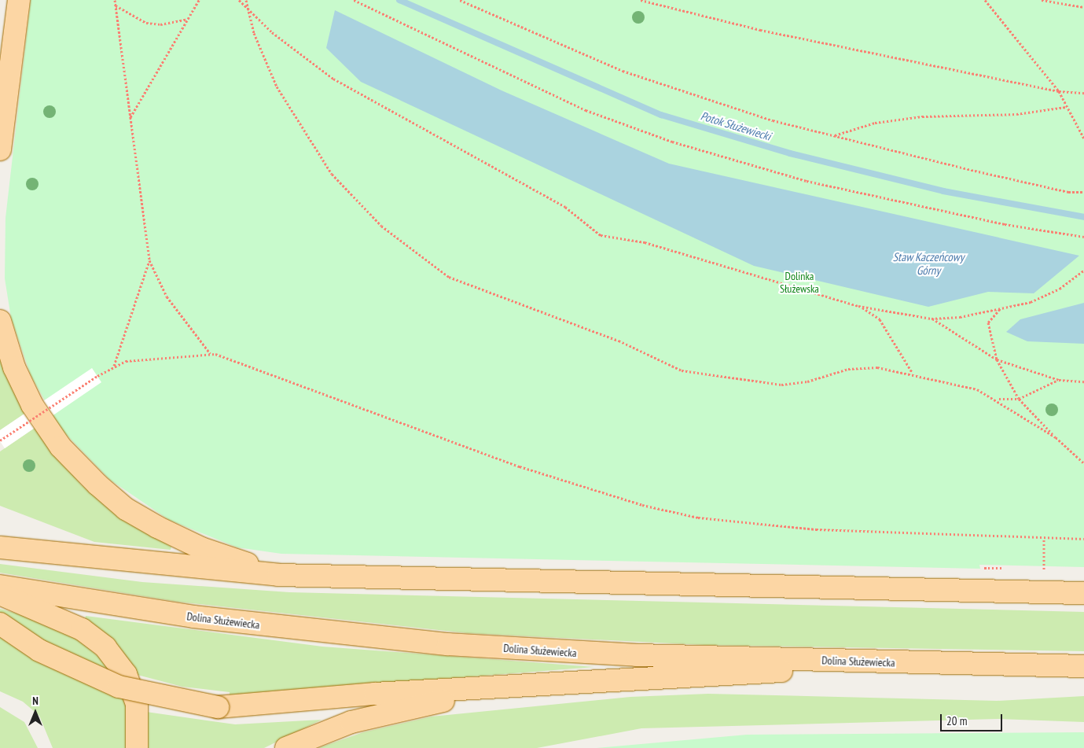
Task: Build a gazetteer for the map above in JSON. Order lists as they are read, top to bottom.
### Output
{
  "streets": {
    "main road": ["Dolina Służewiecka"]
  },
  "water": ["Potok Służewiecki", "Staw Kaczeńcowy Górny"],
  "parks": ["Dolinka Służewska"],
  "scale_bar": "20 m",
  "north": "top"
}
